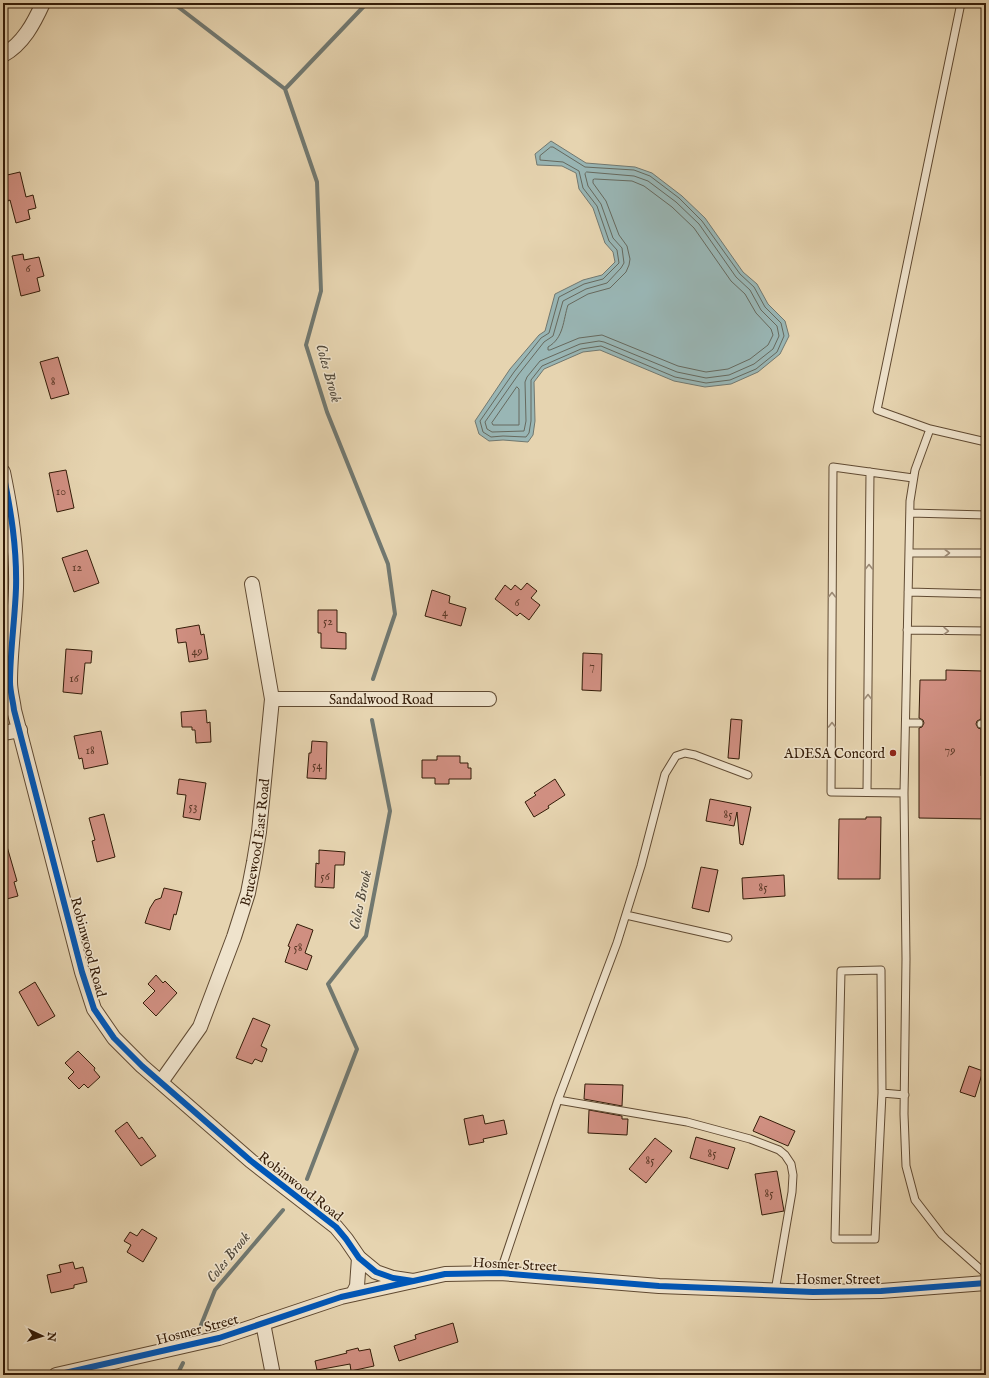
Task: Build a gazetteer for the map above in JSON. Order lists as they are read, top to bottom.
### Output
{
  "streets": {
    "street": [
      "Sandalwood Road",
      "Brucewood East Road",
      "Robinwood Road",
      "Hosmer Street"
    ]
  },
  "crossings": [
    ["Sandalwood Road", "Brucewood East Road"],
    ["Brucewood East Road", "Robinwood Road"],
    ["Robinwood Road", "Hosmer Street"]
  ],
  "water": ["Coles Brook"],
  "places": ["ADESA Concord"],
  "house_numbers": [
    "6",
    "8",
    "10",
    "12",
    "6",
    "4",
    "52",
    "49",
    "7",
    "16",
    "18",
    "79",
    "54",
    "53",
    "85",
    "56",
    "85",
    "58",
    "85",
    "85",
    "85"
  ],
  "north": "right"
}
